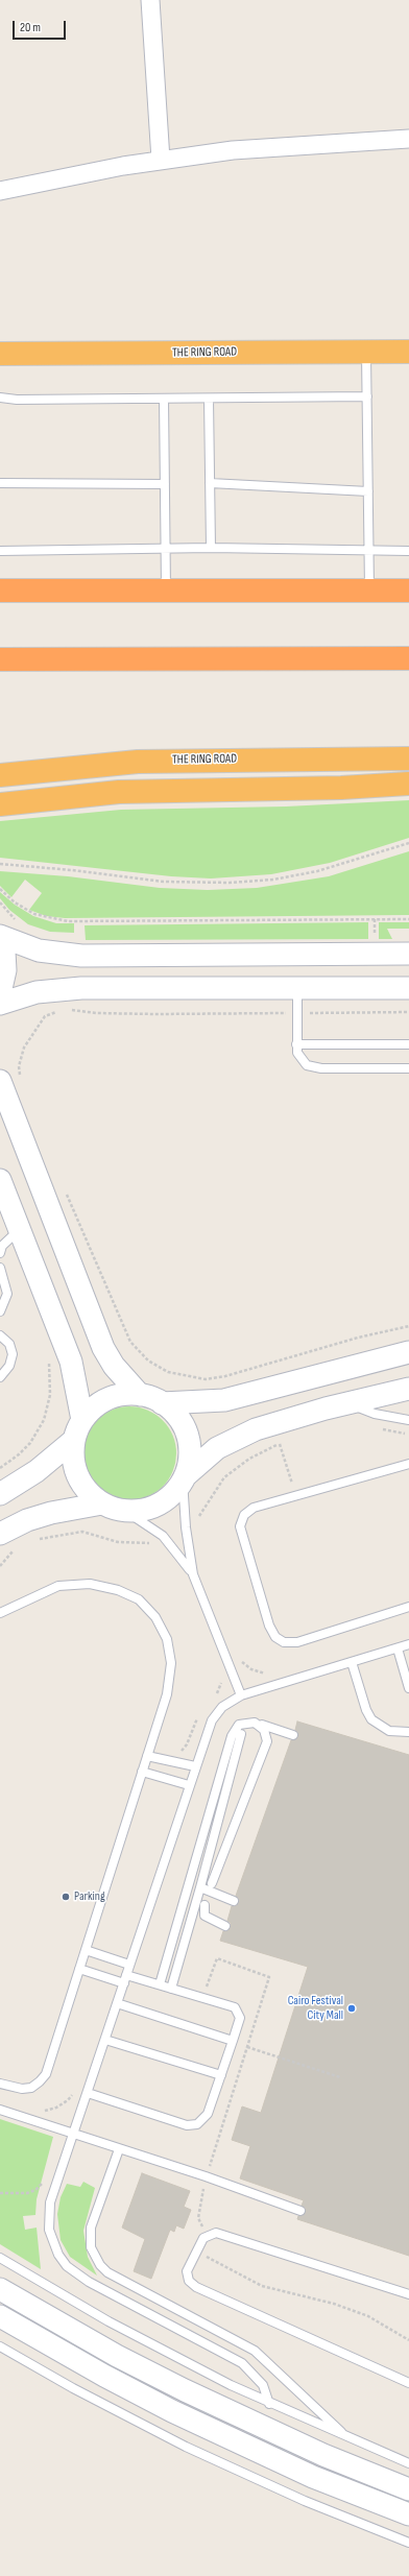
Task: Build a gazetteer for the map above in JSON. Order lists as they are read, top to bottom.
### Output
{
  "streets": {
    "highway": ["THE RING ROAD"]
  },
  "places": ["Parking", "Cairo Festival City Mall"],
  "scale_bar": "20 m"
}
